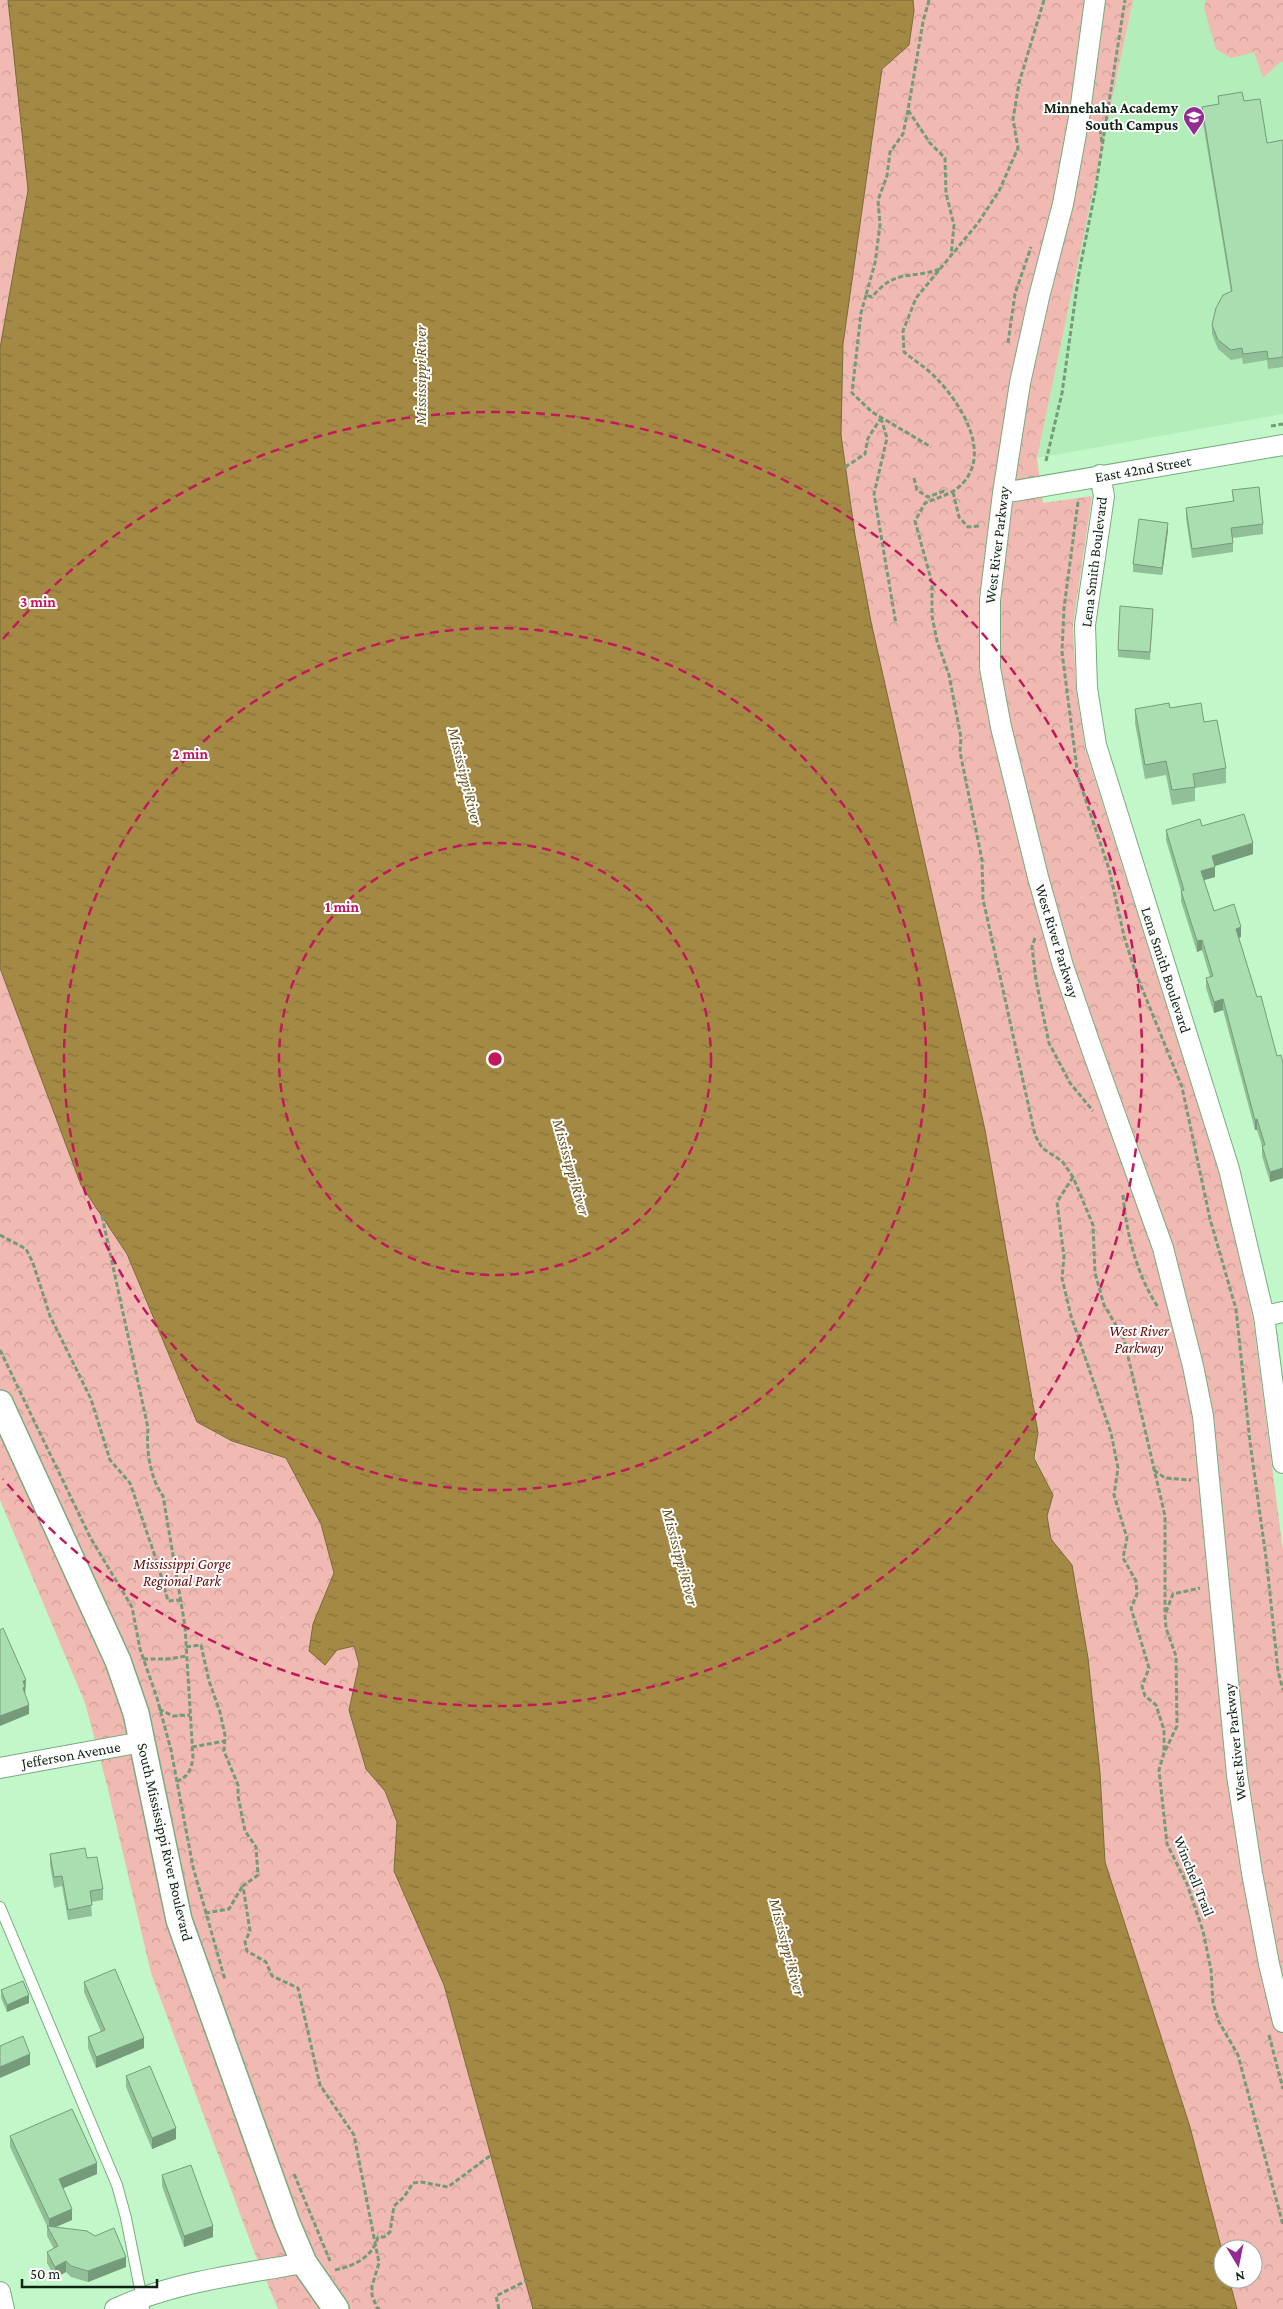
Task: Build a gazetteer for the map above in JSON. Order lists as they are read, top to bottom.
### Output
{
  "streets": {
    "street": [
      "East 42nd Street",
      "West River Parkway",
      "Lena Smith Boulevard",
      "Jefferson Avenue",
      "South Mississippi River Boulevard"
    ],
    "path": ["Winchell Trail"]
  },
  "crossings": [
    ["East 42nd Street", "West River Parkway"],
    ["East 42nd Street", "Lena Smith Boulevard"],
    ["Jefferson Avenue", "South Mississippi River Boulevard"]
  ],
  "water": ["Mississippi River"],
  "parks": ["West River Parkway", "Mississippi Gorge Regional Park"],
  "places": {
    "school or university": ["Minnehaha Academy South Campus"]
  },
  "scale_bar": "50 m",
  "north": "bottom",
  "rings": ["3 min", "2 min", "1 min"]
}
